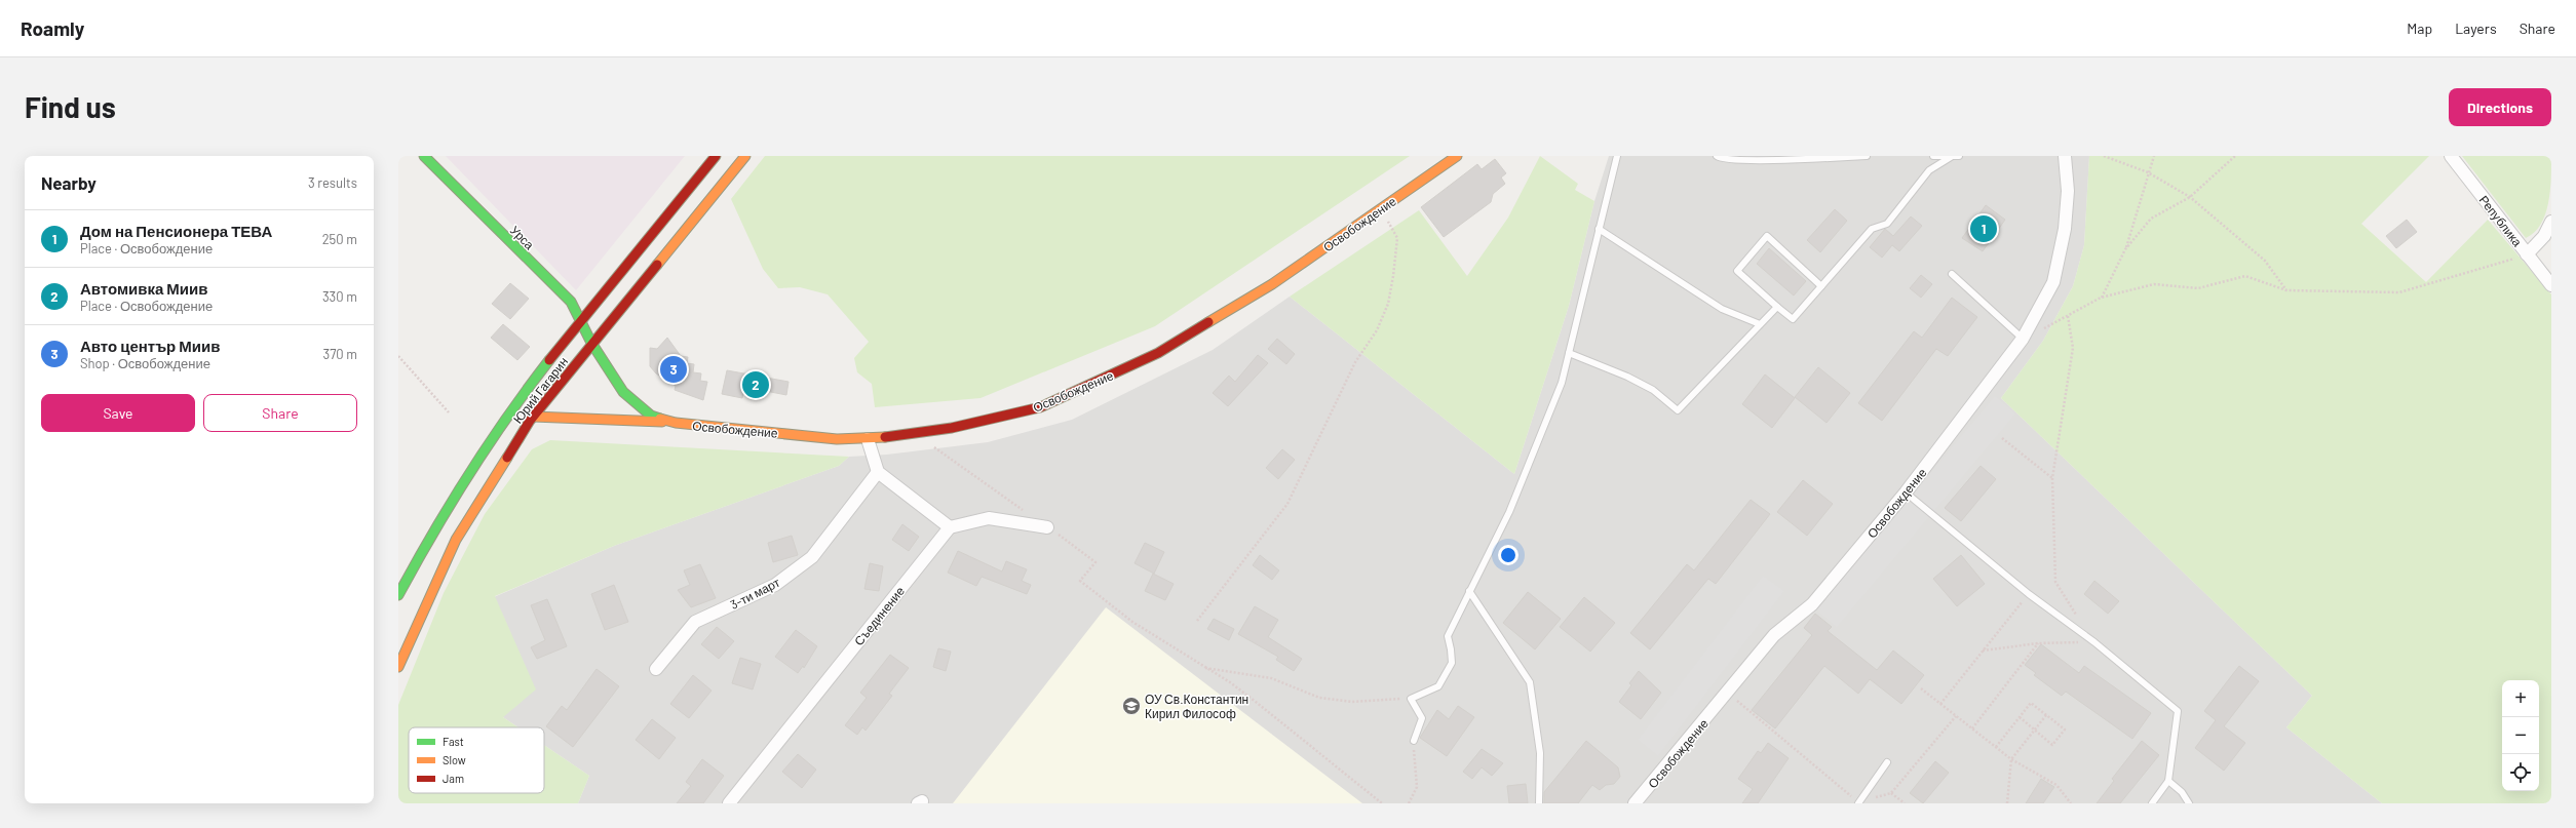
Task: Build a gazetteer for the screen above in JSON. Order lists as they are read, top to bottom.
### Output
{
  "streets": {
    "street": [
      "Република",
      "Освобождение",
      "Урса",
      "Юрий Гагарин",
      "3-ти март",
      "Съединение"
    ]
  },
  "crossings": [
    ["Освобождение", "Урса"],
    ["Освобождение", "Юрий Гагарин"],
    ["Урса", "Юрий Гагарин"]
  ],
  "places": {
    "school or university": ["ОУ Св.Константин Кирил Философ"]
  },
  "legend": ["Fast", "Slow", "Jam"],
  "page": {
    "header": "Roamly",
    "nav": ["Map", "Layers", "Share"],
    "buttons": [
      "Directions",
      ["Save", "Share"]
    ],
    "title": "Find us",
    "heading": ["Nearby", "3 results"],
    "list": [
      {
        "mark": "1",
        "name": "Дом на Пенсионера ТЕВА",
        "note": "Place · Освобождение",
        "value": "250 m"
      },
      {
        "mark": "2",
        "name": "Автомивка Миив",
        "note": "Place · Освобождение",
        "value": "330 m"
      },
      {
        "mark": "3",
        "name": "Авто център Миив",
        "note": "Shop · Освобождение",
        "value": "370 m"
      }
    ],
    "pins": ["1", "3", "2"],
    "map_buttons": ["+", "−"]
  }
}
